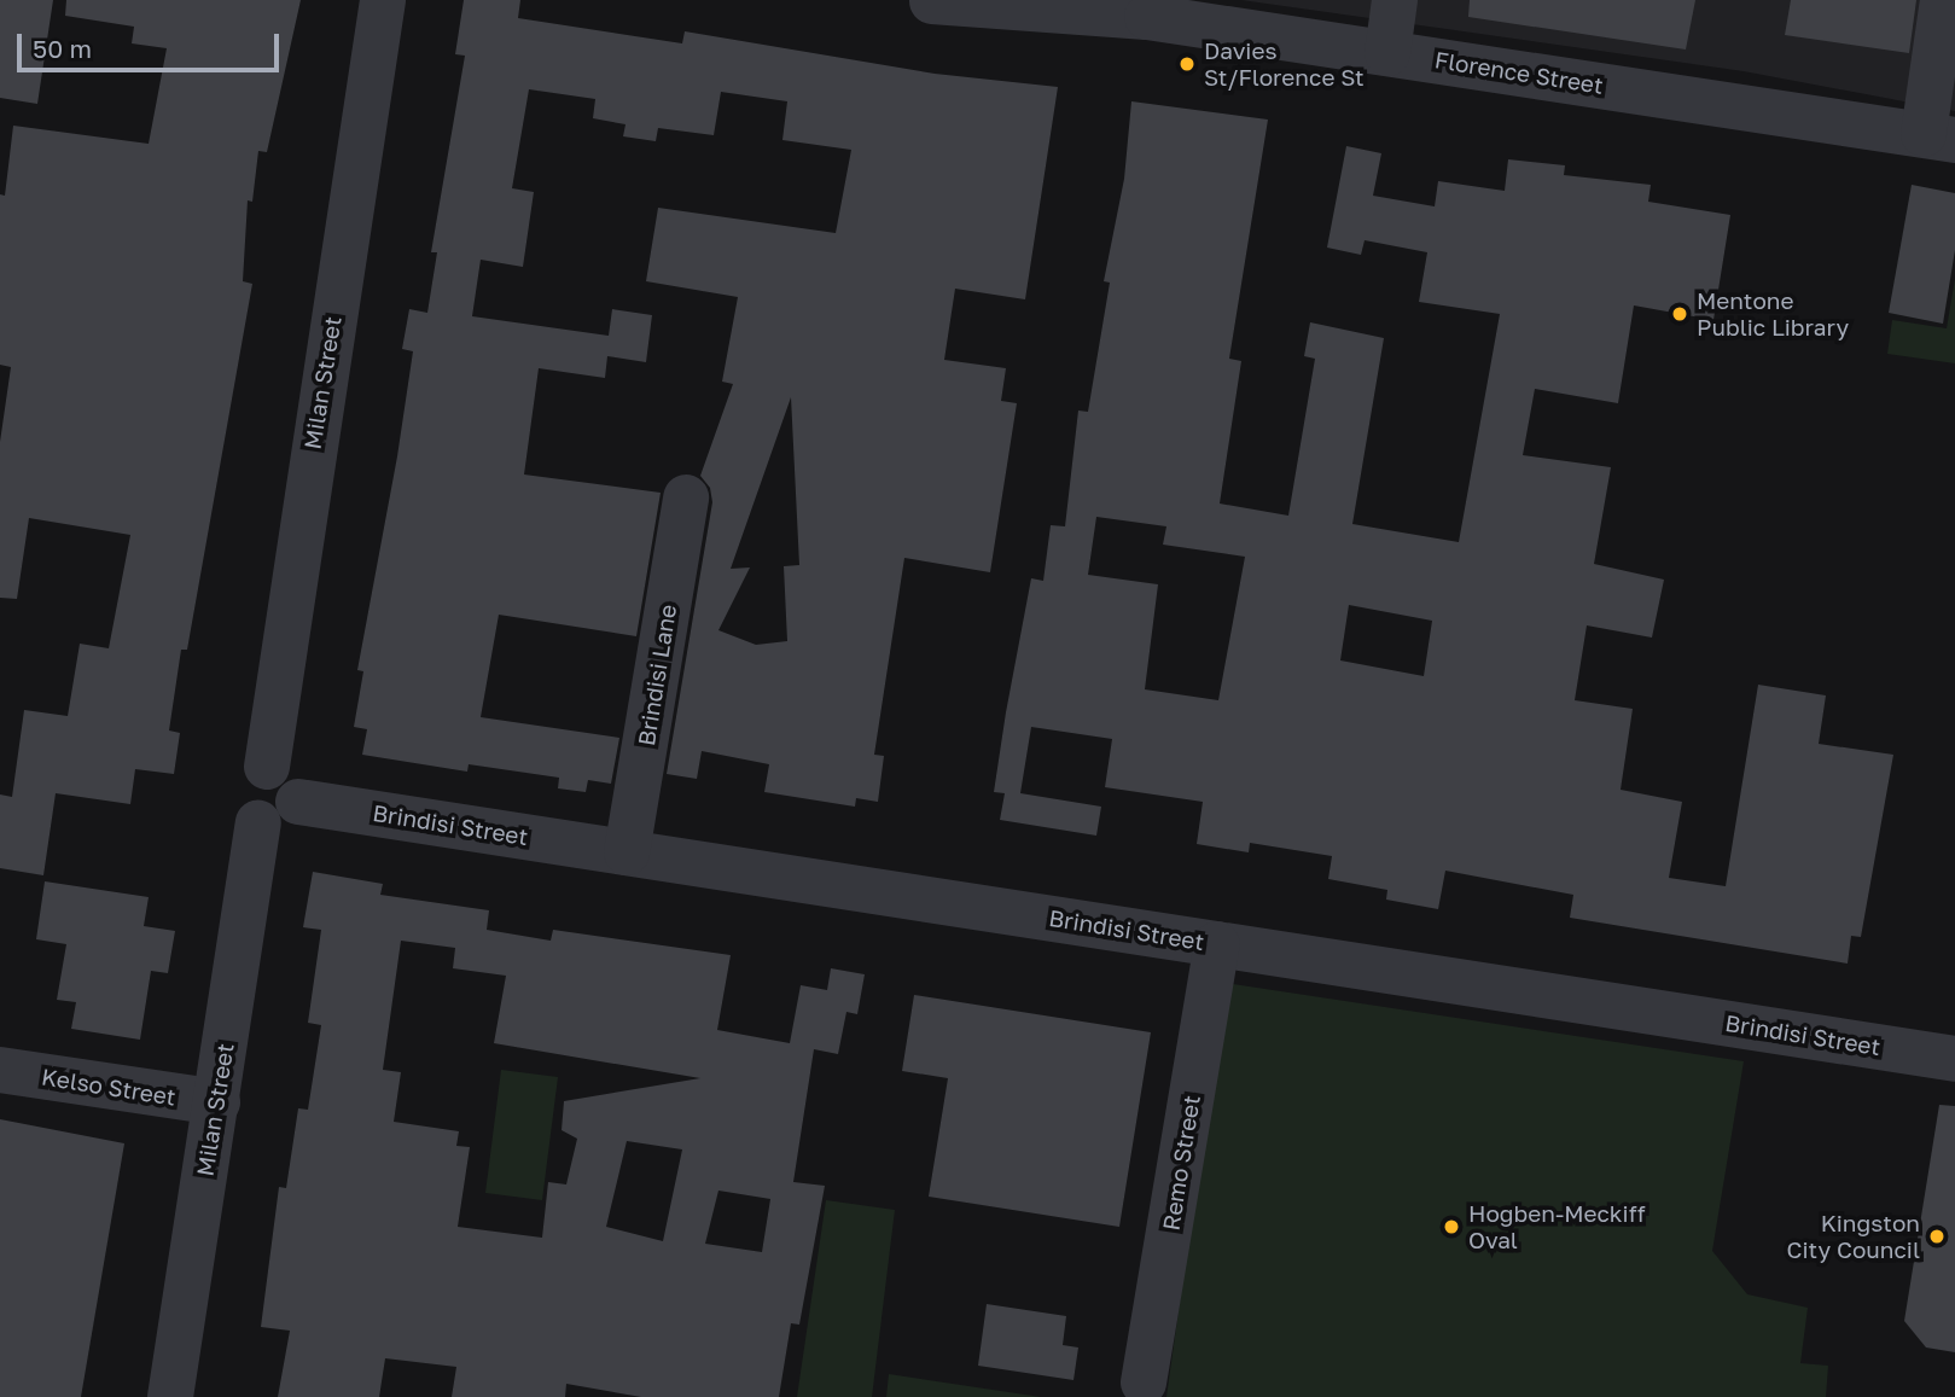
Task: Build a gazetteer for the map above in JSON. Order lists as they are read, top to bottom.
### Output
{
  "streets": {
    "street": [
      "Florence Street",
      "Milan Street",
      "Brindisi Lane",
      "Brindisi Street",
      "Kelso Street",
      "Remo Street"
    ]
  },
  "crossings": [
    ["Milan Street", "Brindisi Street"],
    ["Milan Street", "Kelso Street"],
    ["Brindisi Lane", "Brindisi Street"],
    ["Brindisi Street", "Remo Street"]
  ],
  "places": [
    "Davies St/Florence St",
    "Mentone Public Library",
    "Hogben-Meckiff Oval",
    "Kingston City Council"
  ],
  "scale_bar": "50 m"
}
